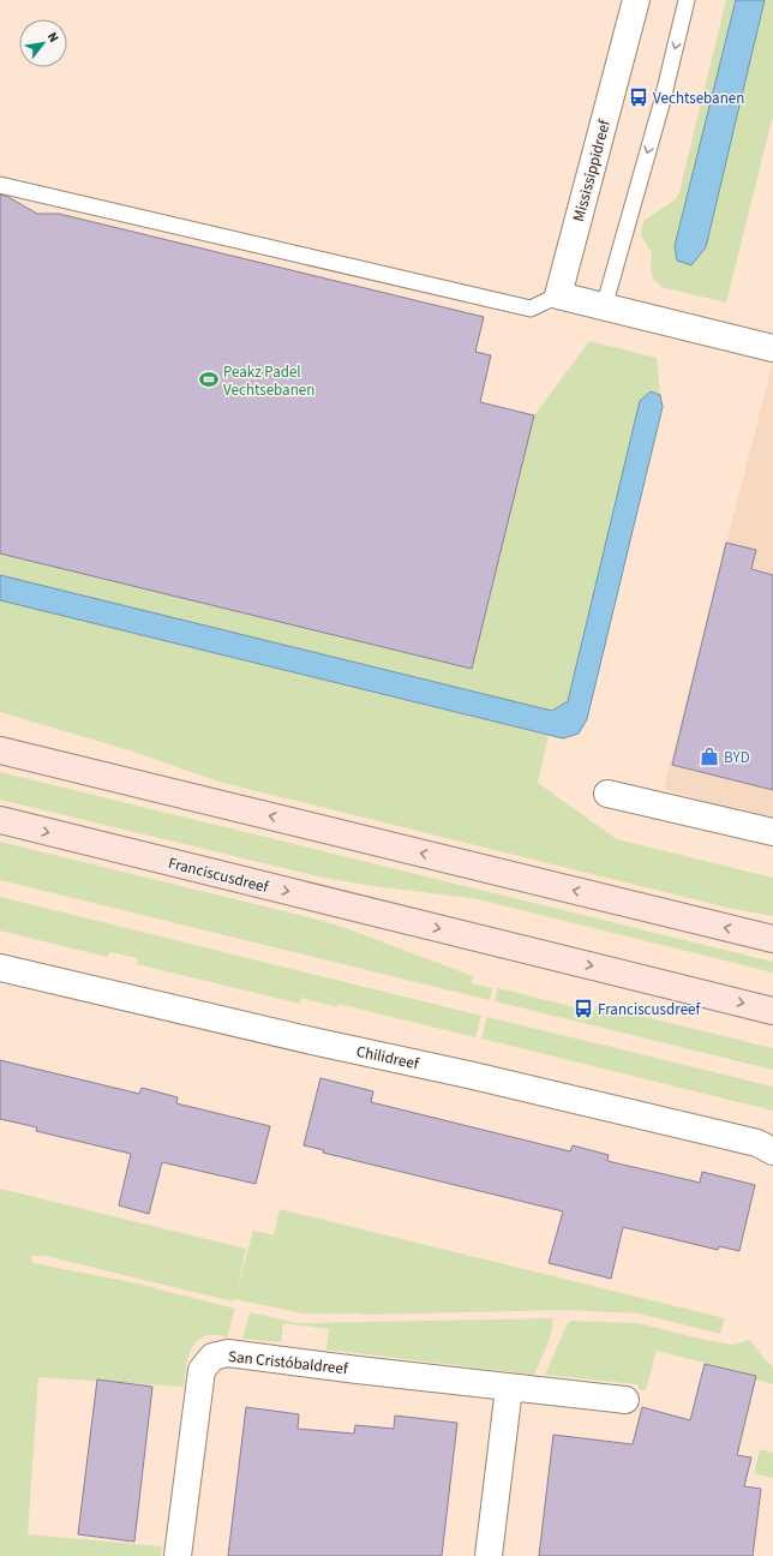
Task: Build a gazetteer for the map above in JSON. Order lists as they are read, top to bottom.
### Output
{
  "streets": {
    "main road": ["Franciscusdreef"],
    "street": ["Mississippidreef", "Chilidreef", "San Cristóbaldreef"]
  },
  "places": {
    "bus stop": ["Vechtsebanen", "Franciscusdreef"],
    "sports": ["Peakz Padel Vechtsebanen"],
    "shop": ["BYD"]
  },
  "north": "top right"
}
